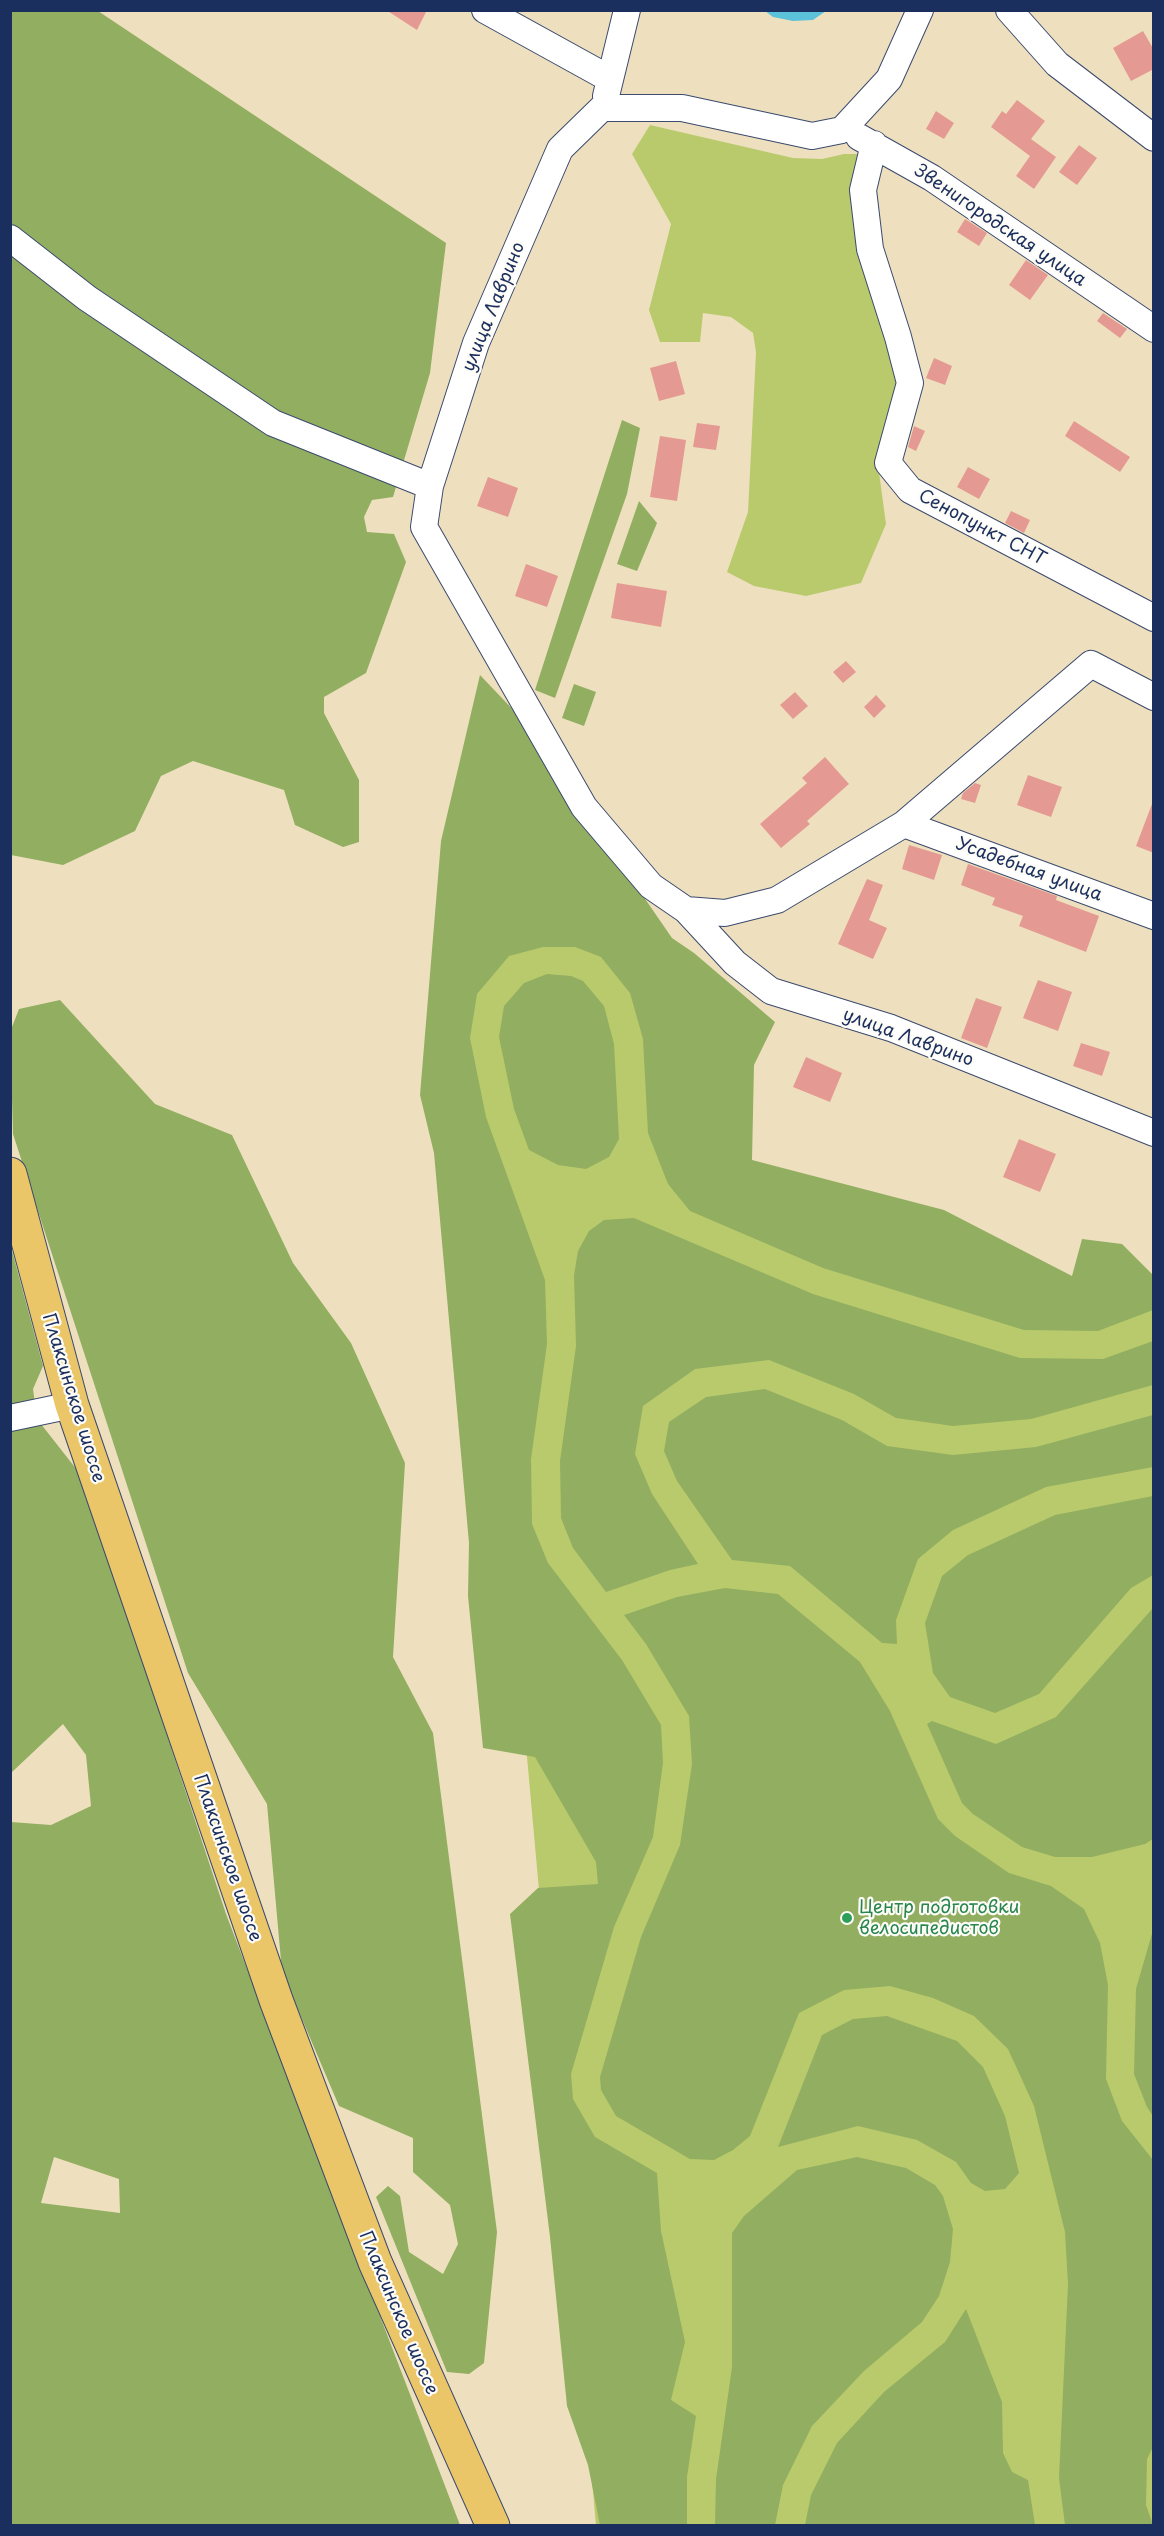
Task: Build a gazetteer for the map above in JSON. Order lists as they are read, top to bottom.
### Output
{
  "streets": {
    "main road": ["Плаксинское шоссе"],
    "street": [
      "Звенигородская улица",
      "улица Лаврино",
      "Сенопункт СНТ",
      "Усадебная улица"
    ]
  },
  "crossings": [
    ["Звенигородская улица", "Сенопункт СНТ"]
  ],
  "places": ["Центр подготовки велосипедистов"]
}
